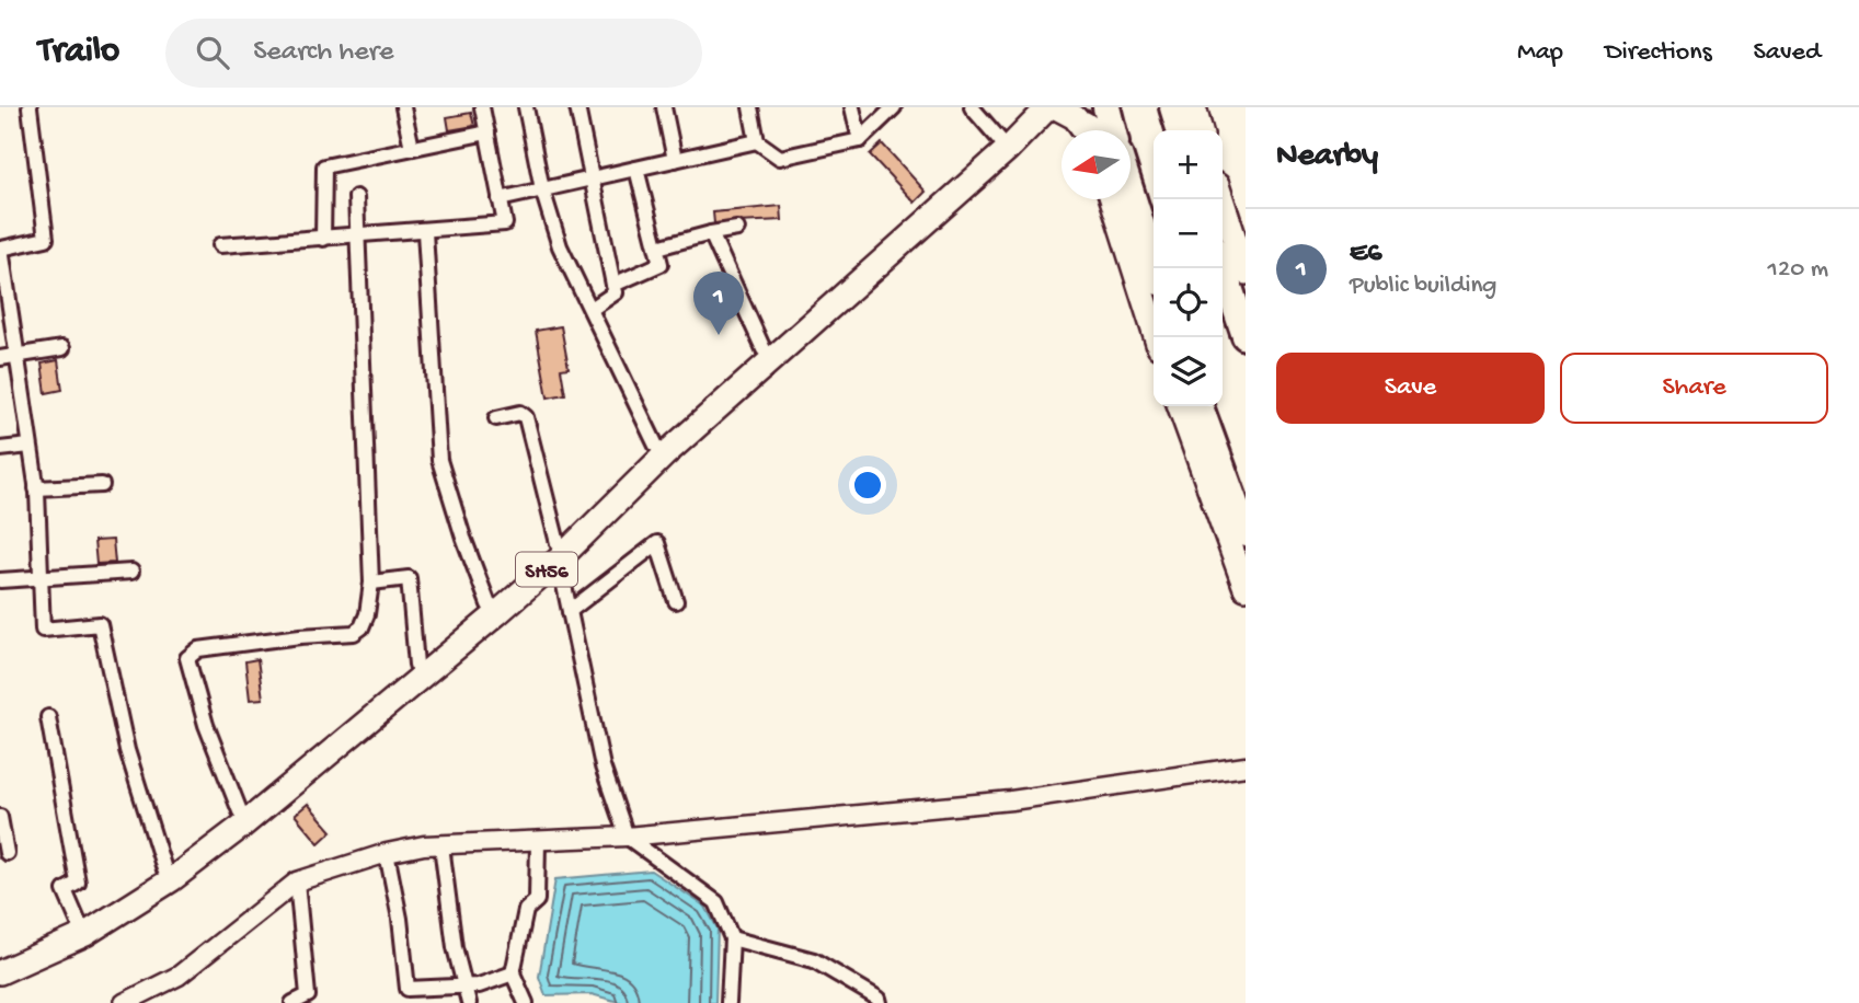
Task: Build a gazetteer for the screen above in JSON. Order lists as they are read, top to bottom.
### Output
{
  "streets": {
    "main road": ["SH56"]
  },
  "north": "left",
  "page": {
    "header": "Trailo",
    "search": "Search here",
    "nav": ["Map", "Directions", "Saved"],
    "heading": "Nearby",
    "map_buttons": ["+", "−"],
    "list": [
      {
        "mark": "1",
        "name": "E6",
        "note": "Public building",
        "value": "120 m"
      }
    ],
    "pins": "1",
    "buttons": ["Save", "Share"]
  }
}
